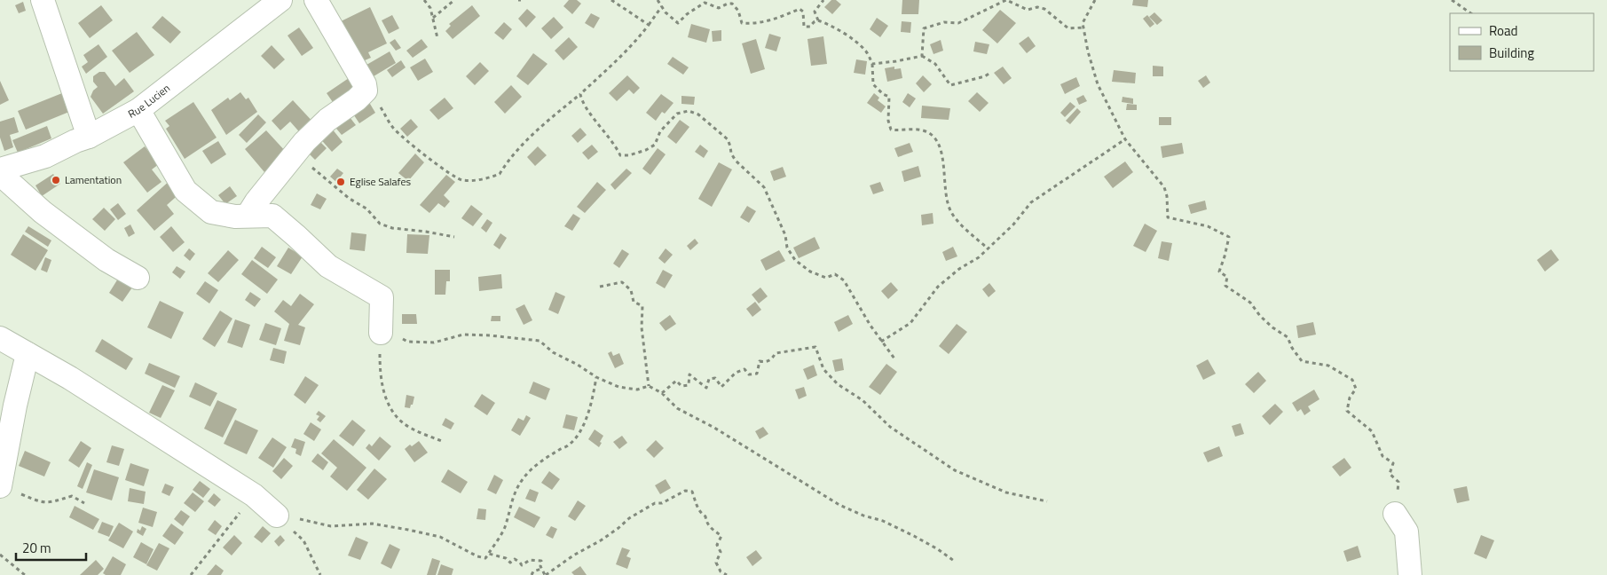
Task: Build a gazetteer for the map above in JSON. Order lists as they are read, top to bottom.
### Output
{
  "streets": {
    "street": ["Rue Lucien"]
  },
  "places": ["Lamentation", "Eglise Salafes"],
  "legend": ["Road", "Building"],
  "scale_bar": "20 m"
}
